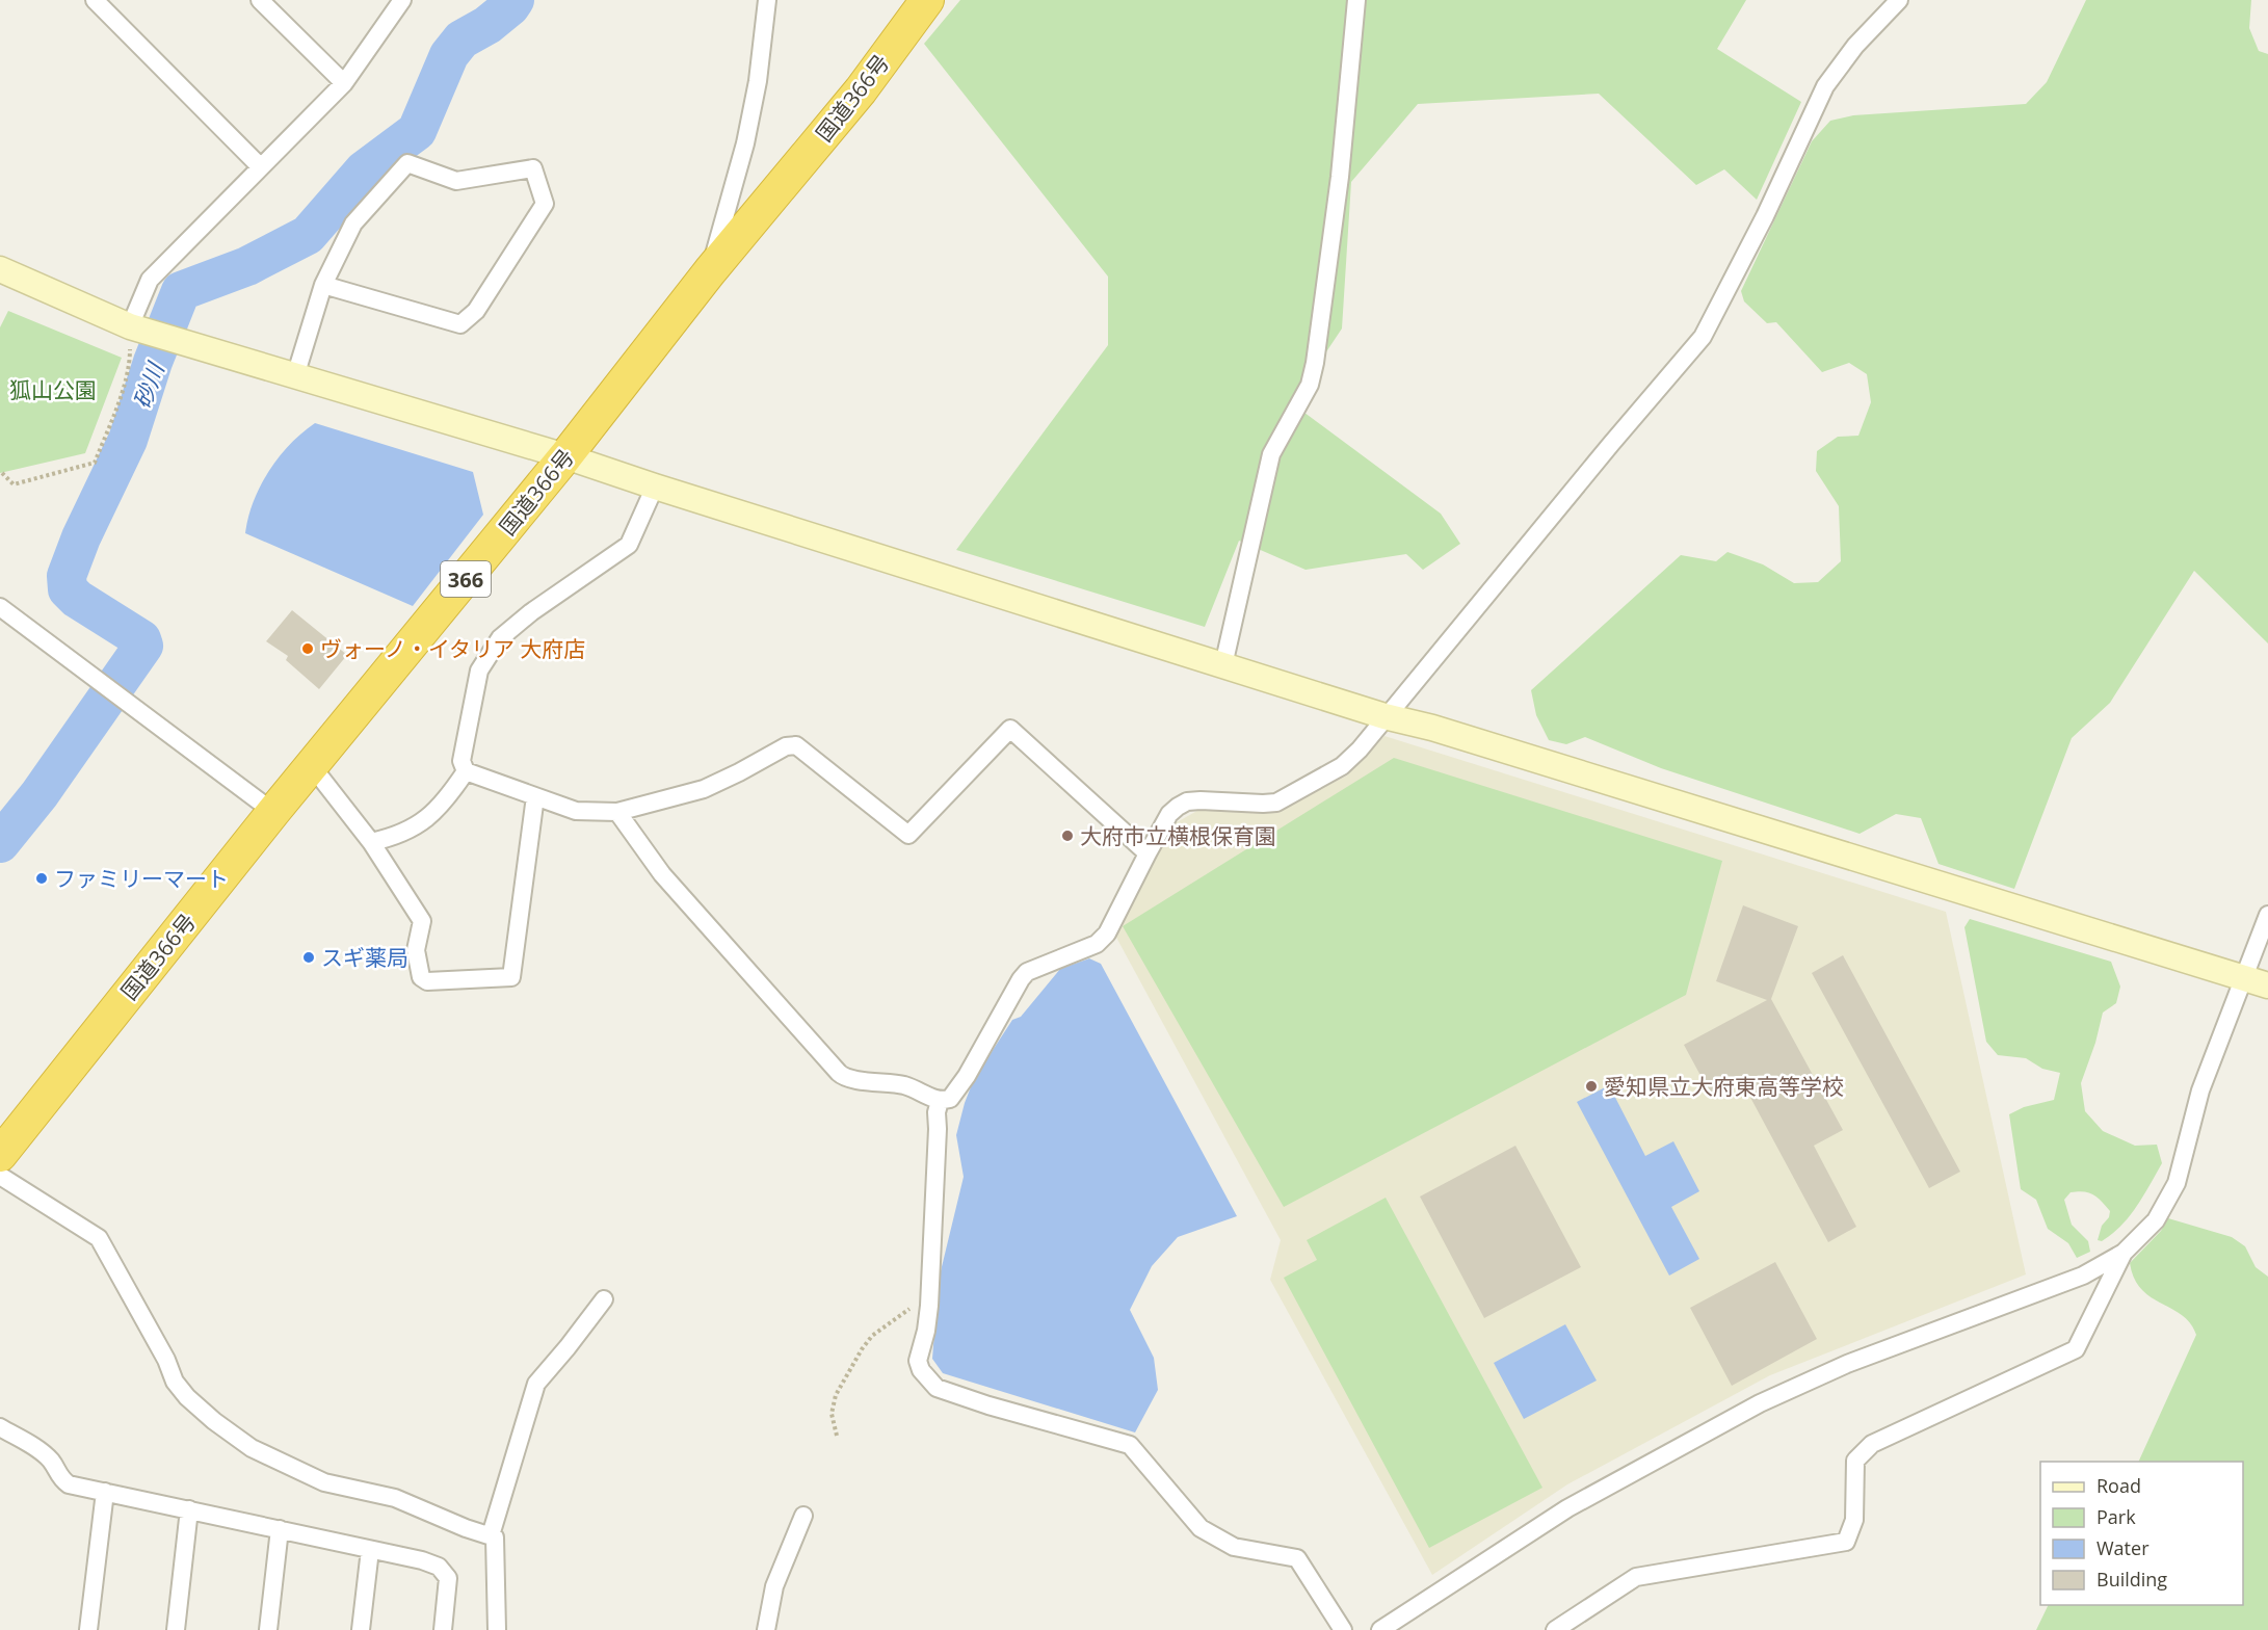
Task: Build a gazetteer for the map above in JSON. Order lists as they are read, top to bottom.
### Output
{
  "streets": {
    "highway": ["国道366号", "366"]
  },
  "water": ["砂川"],
  "parks": ["狐山公園"],
  "places": [
    "ヴォーノ・イタリア 大府店",
    "大府市立横根保育園",
    "ファミリーマート",
    "スギ薬局",
    "愛知県立大府東高等学校"
  ],
  "legend": [
    "Road",
    "Park",
    "Water",
    "Building"
  ]
}
